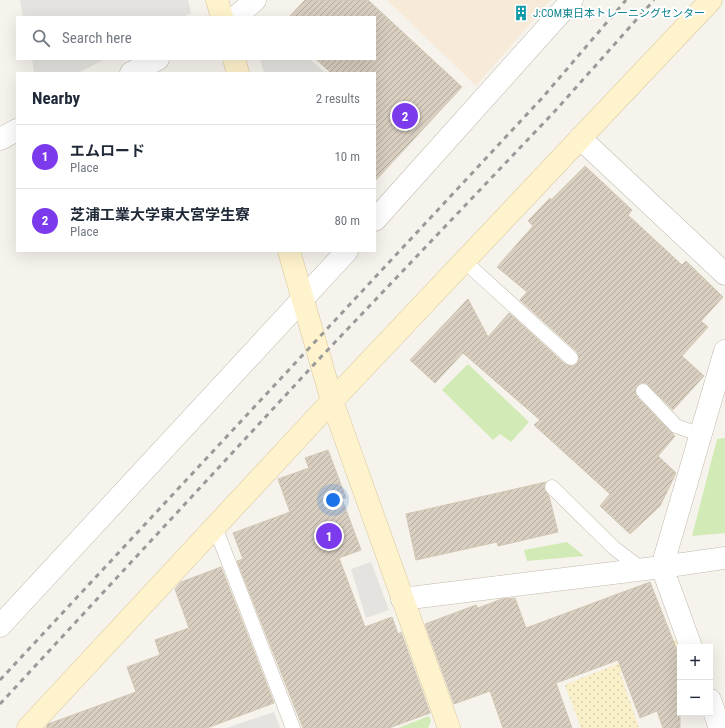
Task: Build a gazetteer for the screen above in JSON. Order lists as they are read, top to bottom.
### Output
{
  "places": {
    "building": ["J:COM東日本トレーニングセンター"]
  },
  "page": {
    "search": "Search here",
    "heading": ["Nearby", "2 results"],
    "pins": ["2", "1"],
    "list": [
      {
        "mark": "1",
        "name": "エムロード",
        "note": "Place",
        "value": "10 m"
      },
      {
        "mark": "2",
        "name": "芝浦工業大学東大宮学生寮",
        "note": "Place",
        "value": "80 m"
      }
    ],
    "map_buttons": ["+", "−"]
  }
}
